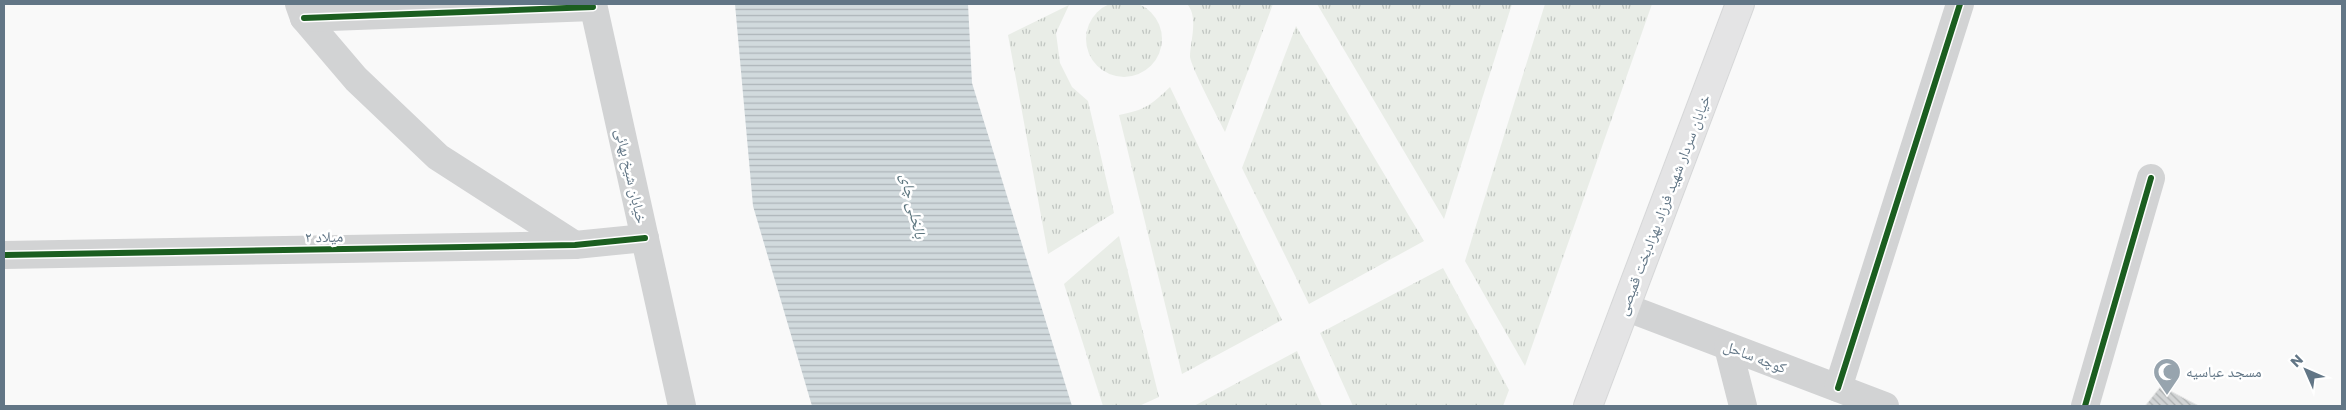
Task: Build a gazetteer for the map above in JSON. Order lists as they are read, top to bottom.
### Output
{
  "streets": {
    "main road": ["خیابان سردار شهید فرزاد بهزاد‌بخت قمیصی"],
    "street": ["خیابان شیخ بهائی", "میلاد ۲", "کوچه ساحل"]
  },
  "crossings": [
    ["خیابان شیخ بهائی", "میلاد ۲"],
    ["خیابان سردار شهید فرزاد بهزاد‌بخت قمیصی", "کوچه ساحل"]
  ],
  "water": ["بالخلی چای"],
  "places": {
    "mosque": ["مسجد عباسیه"]
  },
  "north": "top left"
}
